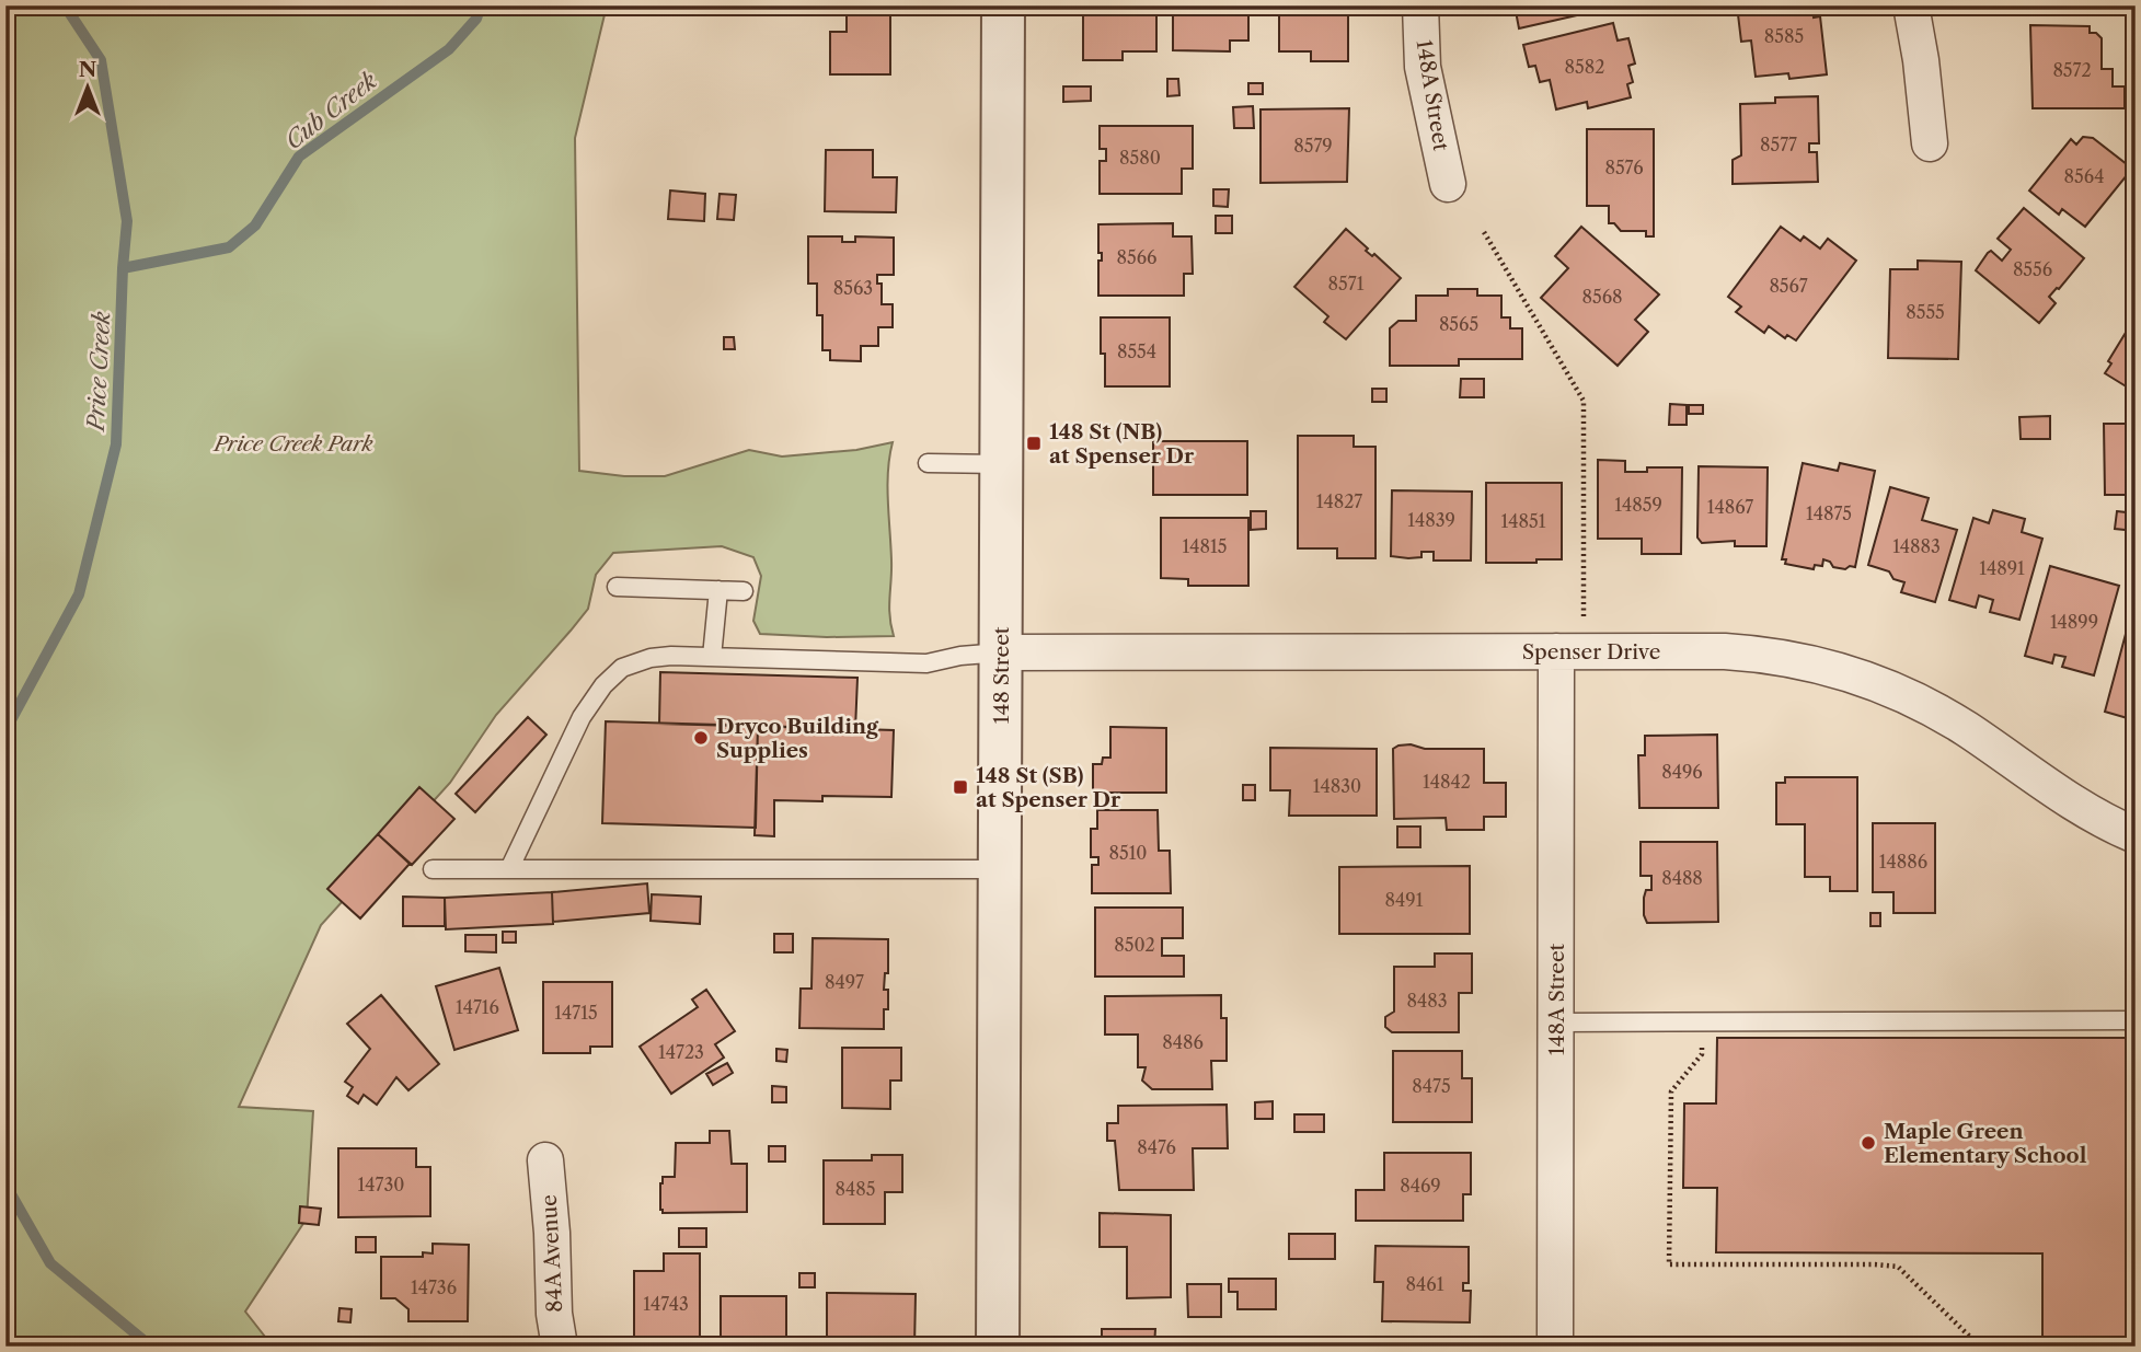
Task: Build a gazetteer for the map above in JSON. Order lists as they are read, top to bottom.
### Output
{
  "streets": {
    "street": [
      "148A Street",
      "Spenser Drive",
      "148 Street",
      "84A Avenue"
    ]
  },
  "crossings": [
    ["148A Street", "Spenser Drive"],
    ["Spenser Drive", "148 Street"]
  ],
  "water": ["Cub Creek", "Price Creek"],
  "parks": ["Price Creek Park"],
  "places": {
    "transit": ["148 St (NB) at Spenser Dr", "148 St (SB) at Spenser Dr"],
    "other": ["Dryco Building Supplies", "Maple Green Elementary School"]
  },
  "house_numbers": [
    "8585",
    "8582",
    "8572",
    "8577",
    "8579",
    "8580",
    "8576",
    "8564",
    "8566",
    "8556",
    "8571",
    "8567",
    "8563",
    "8568",
    "8555",
    "8565",
    "8554",
    "14827",
    "14859",
    "14867",
    "14875",
    "14839",
    "14851",
    "14815",
    "14883",
    "14891",
    "14899",
    "8496",
    "14842",
    "14830",
    "8510",
    "14886",
    "8488",
    "8491",
    "8502",
    "8497",
    "8483",
    "14716",
    "14715",
    "8486",
    "14723",
    "8475",
    "8476",
    "14730",
    "8469",
    "8485",
    "8461",
    "14736",
    "14743"
  ],
  "north": "top"
}
